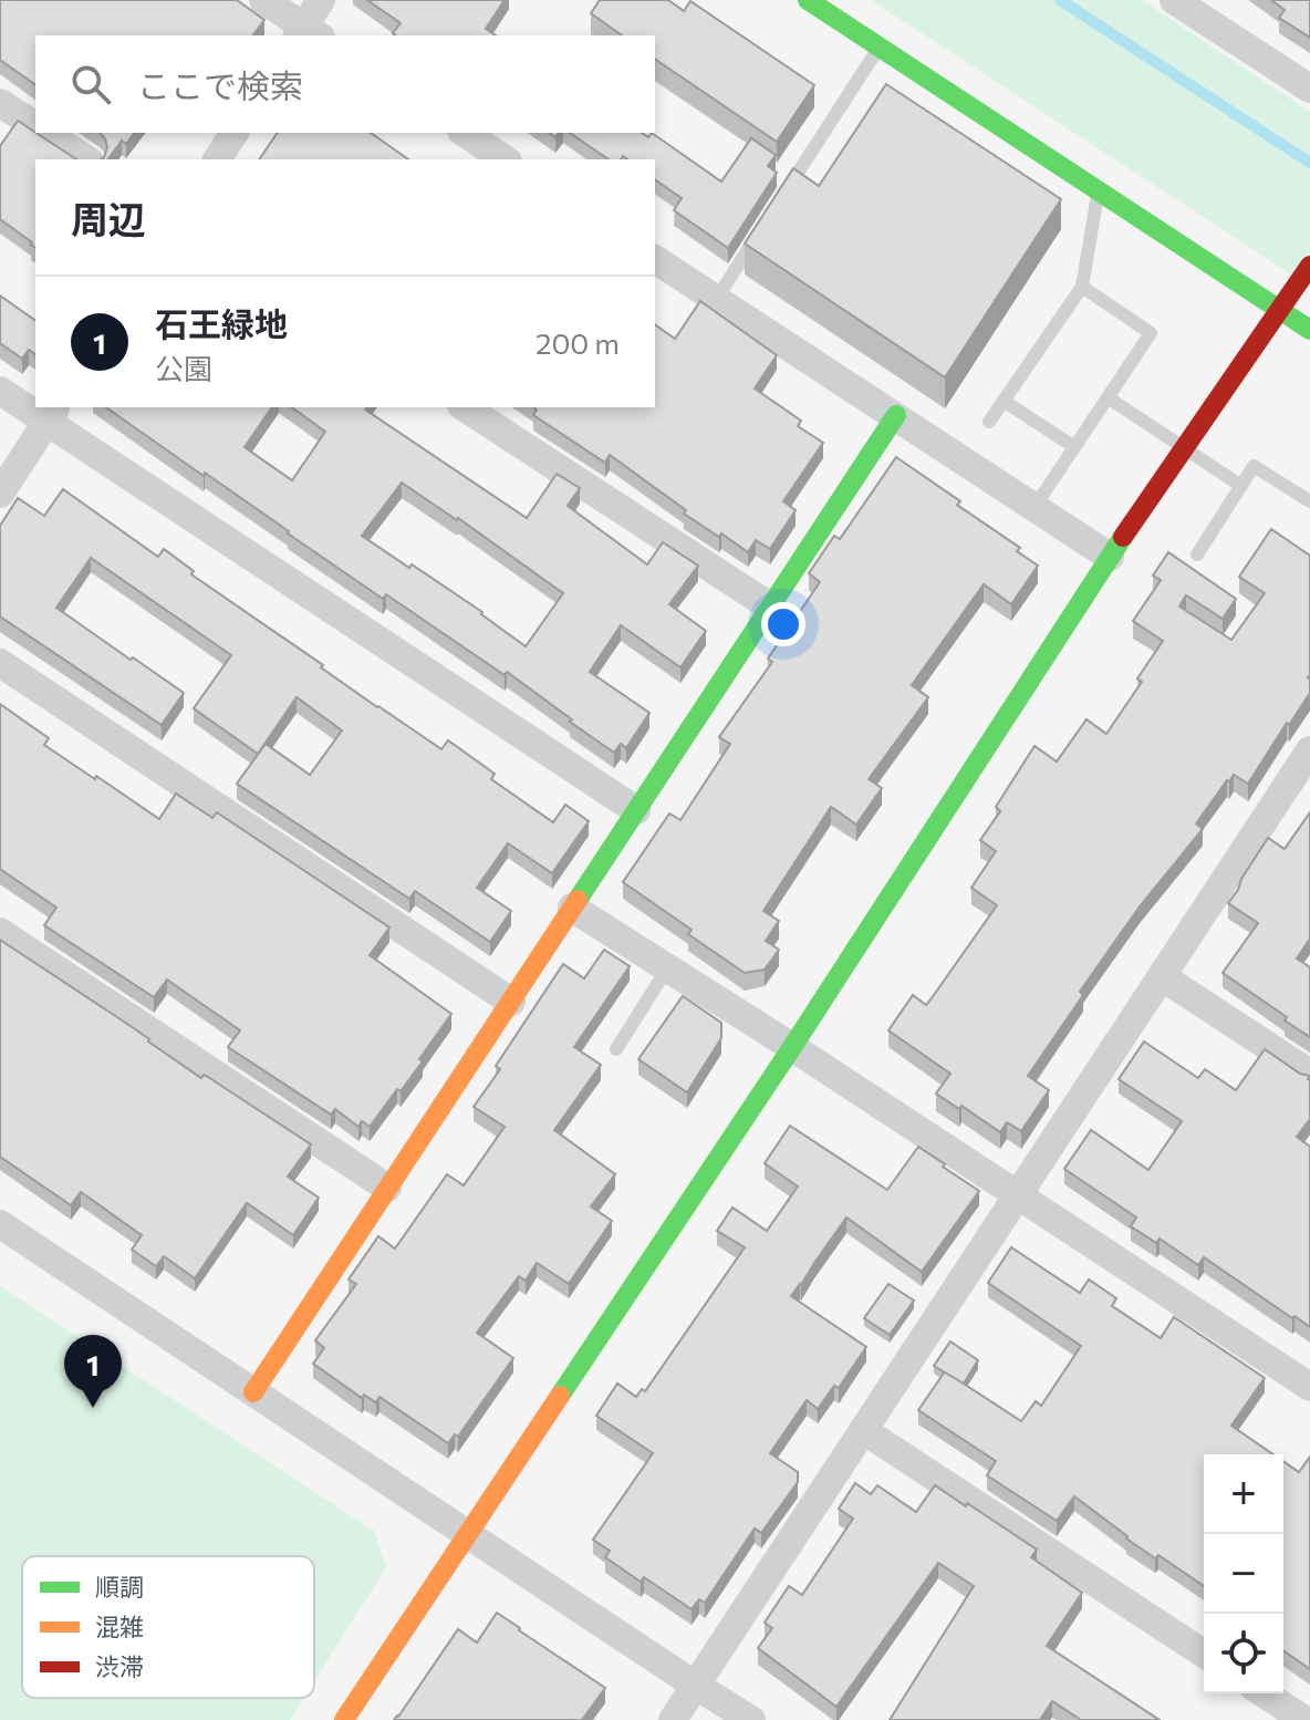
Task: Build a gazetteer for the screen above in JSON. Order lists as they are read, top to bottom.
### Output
{
  "legend": ["順調", "混雑", "渋滞"],
  "page": {
    "search": "ここで検索",
    "heading": "周辺",
    "list": [
      {
        "mark": "1",
        "name": "石王緑地",
        "note": "公園",
        "value": "200 m"
      }
    ],
    "pins": "1",
    "map_buttons": ["+", "−"]
  }
}
